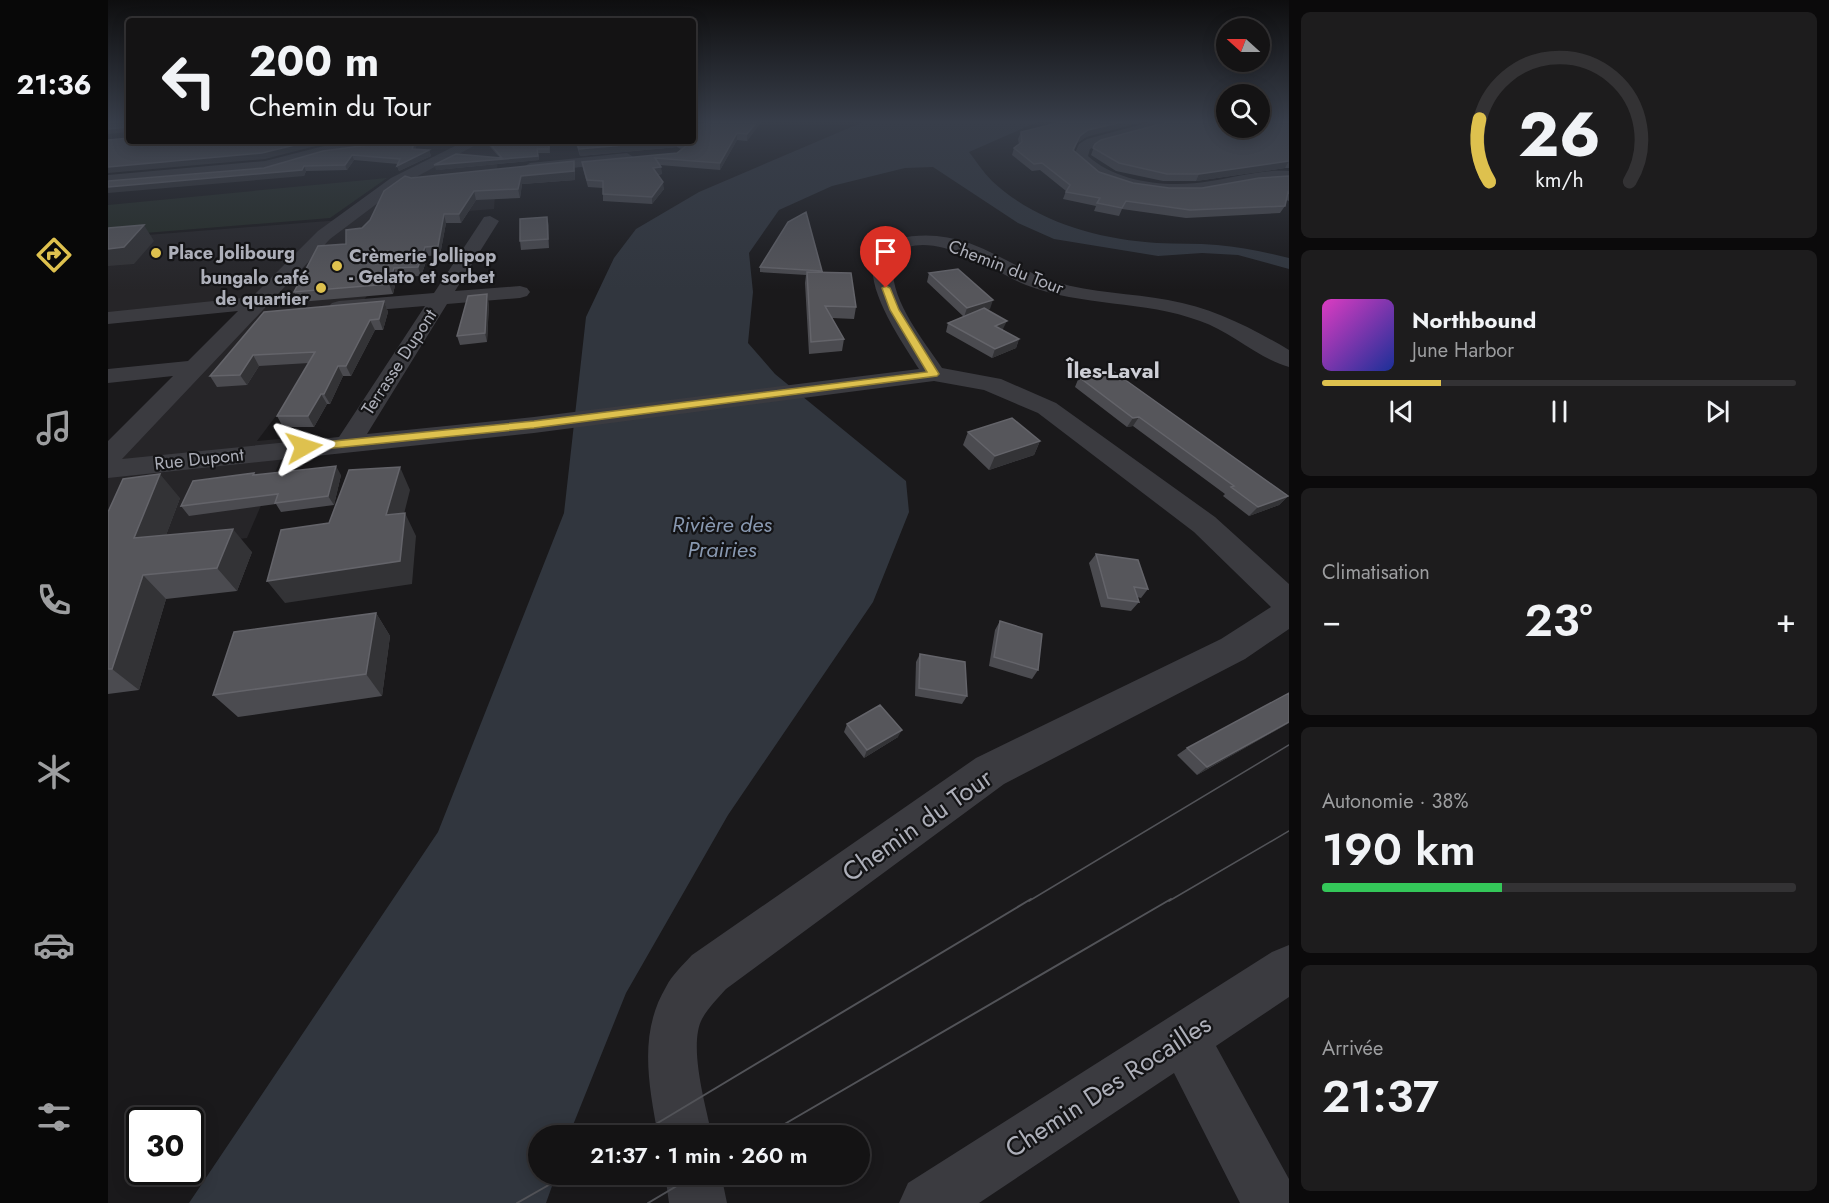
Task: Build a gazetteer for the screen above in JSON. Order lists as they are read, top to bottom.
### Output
{
  "streets": {
    "street": [
      "Chemin du Tour",
      "Terrasse Dupont",
      "Rue Dupont",
      "Chemin Des Rocailles"
    ]
  },
  "crossings": [
    ["Chemin du Tour", "Rue Dupont"],
    ["Terrasse Dupont", "Rue Dupont"]
  ],
  "districts": ["Îles-Laval"],
  "water": ["Rivière des Prairies"],
  "places": ["Place Jolibourg", "Crèmerie Jollipop - Gelato et sorbet", "bungalo café de quartier"],
  "north": "left",
  "page": {
    "tabs": "21:36",
    "turn": ["200 m", "Chemin du Tour"],
    "song": ["Northbound", "June Harbor"],
    "tile": [
      "Climatisation",
      ["Autonomie · 38%", "190 km"],
      ["Arrivée", "21:37"]
    ],
    "heat": ["−", "23°", "+"],
    "limit": "30",
    "trip": "21:37 · 1 min · 260 m",
    "gauge": ["26", "km/h"]
  }
}
